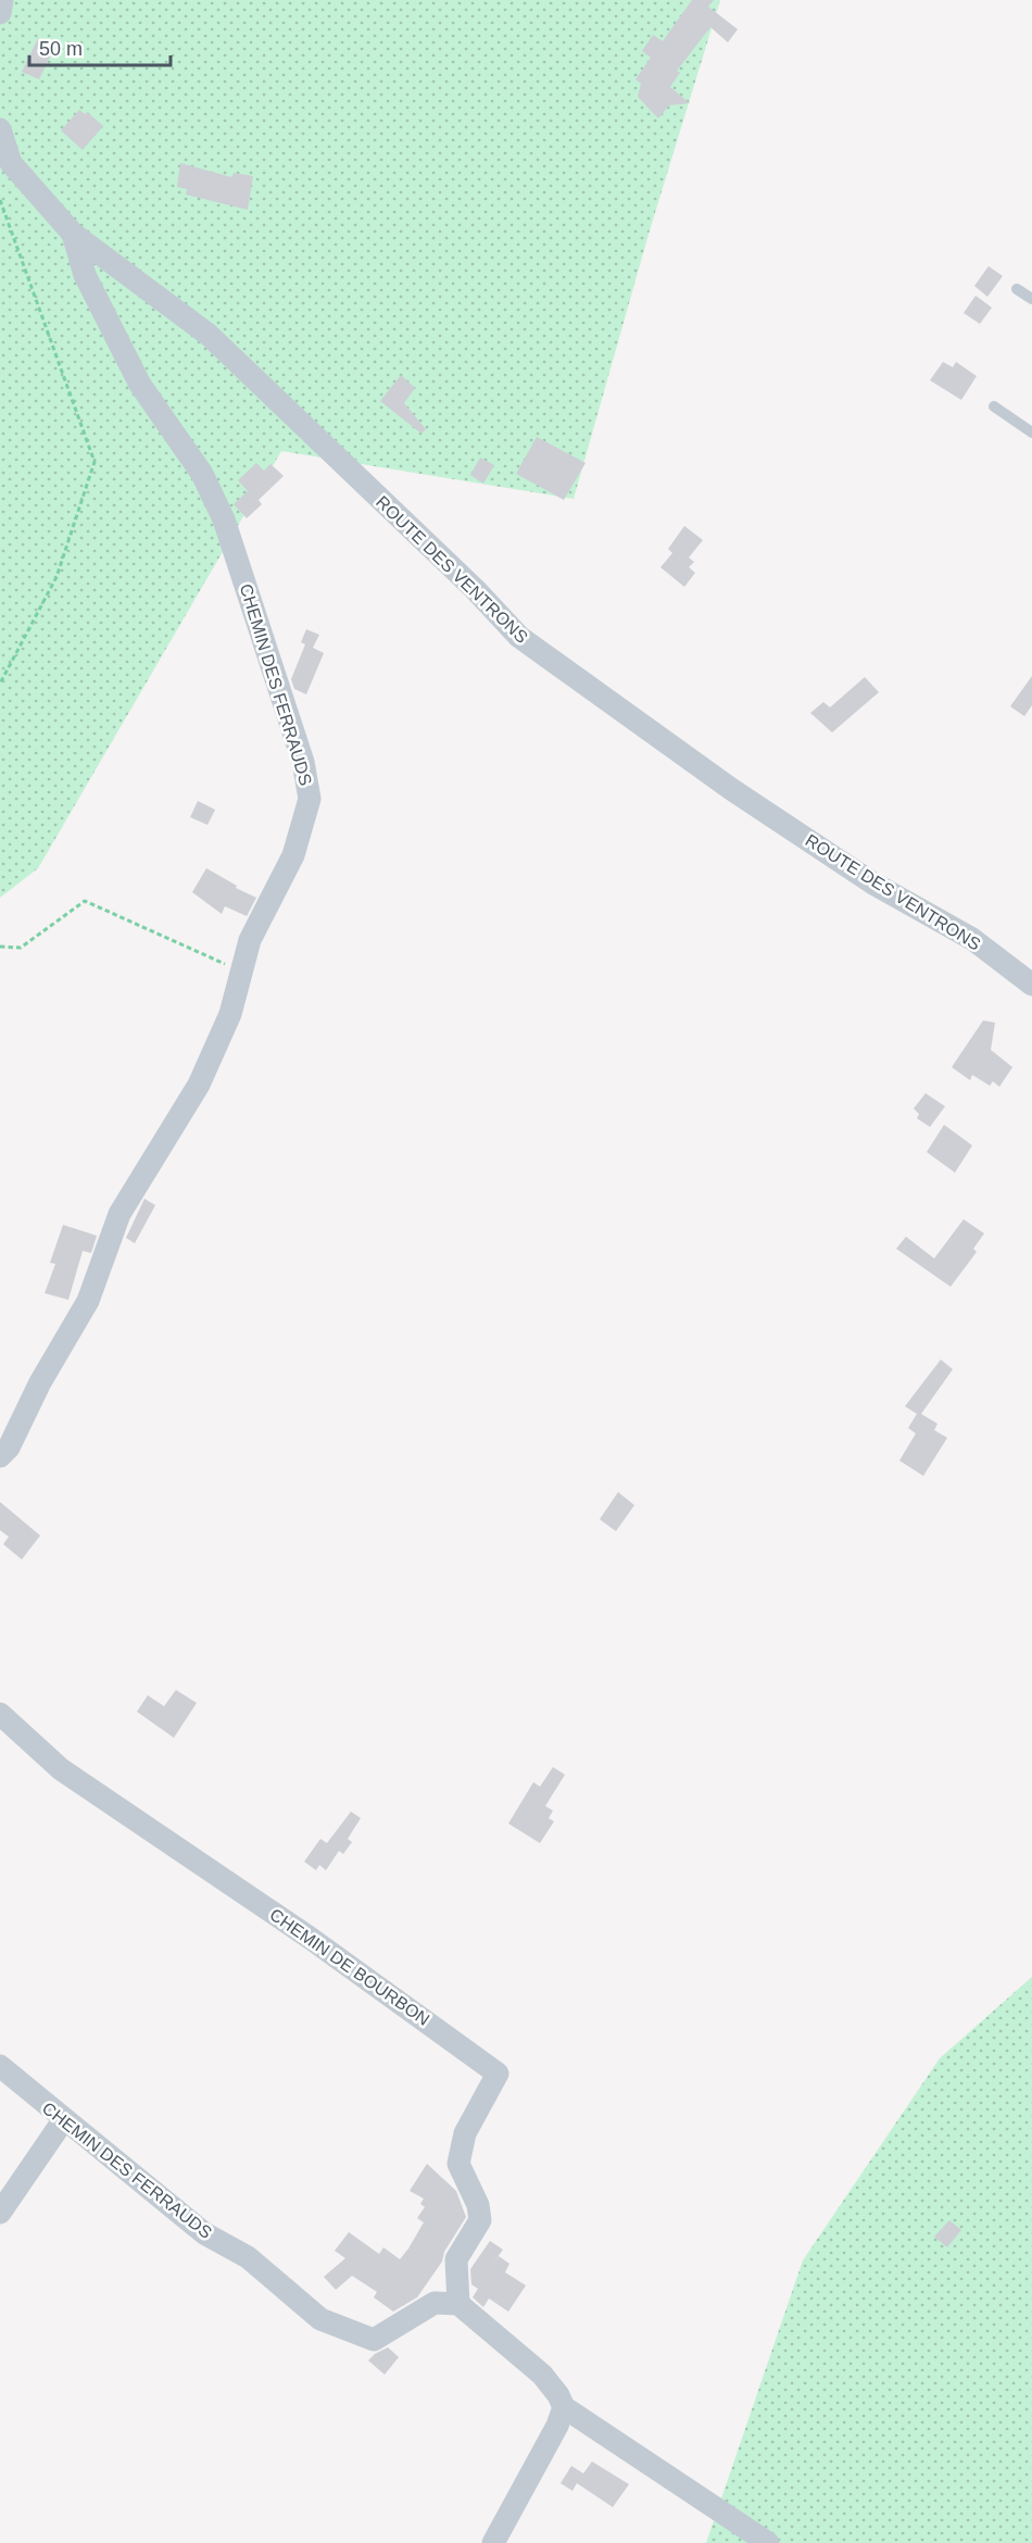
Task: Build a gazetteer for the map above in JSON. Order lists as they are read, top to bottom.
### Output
{
  "streets": {
    "street": ["ROUTE DES VENTRONS", "CHEMIN DES FERRAUDS", "CHEMIN DE BOURBON"]
  },
  "crossings": [
    ["ROUTE DES VENTRONS", "CHEMIN DES FERRAUDS"],
    ["CHEMIN DES FERRAUDS", "CHEMIN DE BOURBON"]
  ],
  "scale_bar": "50 m"
}
